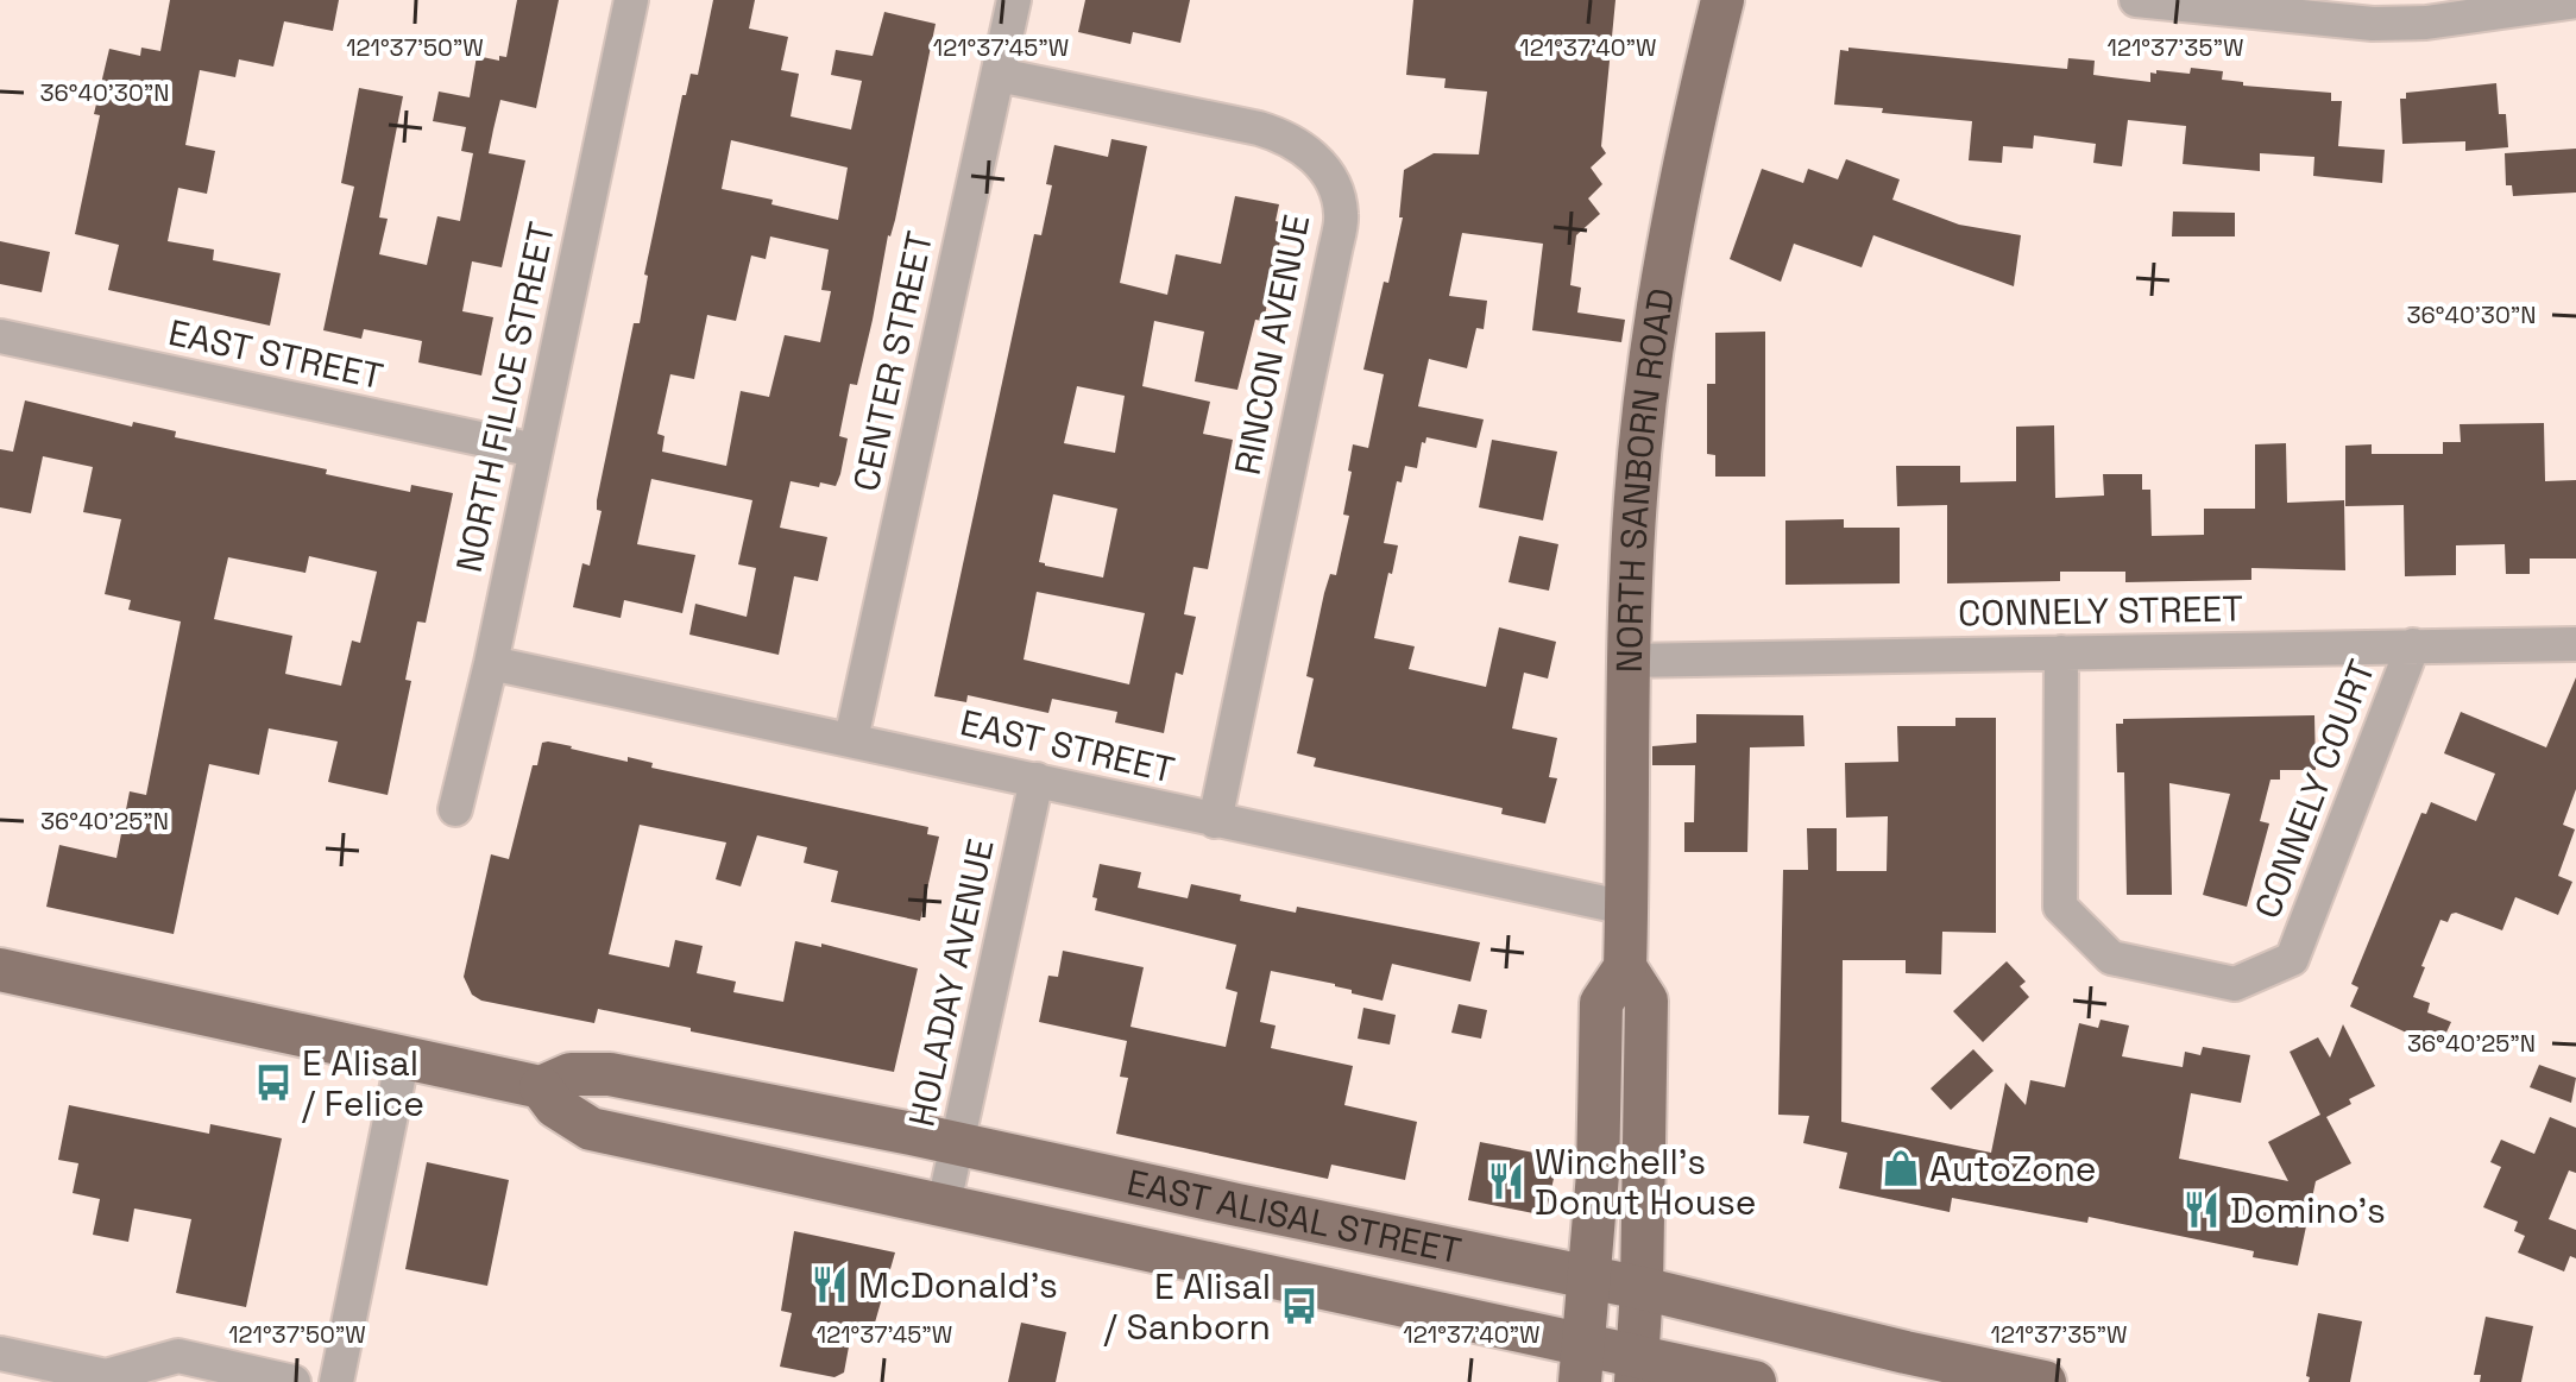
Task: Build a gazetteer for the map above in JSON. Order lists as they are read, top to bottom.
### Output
{
  "streets": {
    "main road": ["NORTH SANBORN ROAD", "EAST ALISAL STREET"],
    "street": [
      "RINCON AVENUE",
      "EAST STREET",
      "CENTER STREET",
      "NORTH FILICE STREET",
      "CONNELY STREET",
      "CONNELY COURT",
      "HOLADAY AVENUE"
    ]
  },
  "crossings": [
    ["RINCON AVENUE", "EAST STREET"],
    ["RINCON AVENUE", "CENTER STREET"],
    ["EAST STREET", "CENTER STREET"],
    ["EAST STREET", "NORTH FILICE STREET"],
    ["EAST STREET", "NORTH SANBORN ROAD"],
    ["EAST STREET", "HOLADAY AVENUE"],
    ["NORTH SANBORN ROAD", "CONNELY STREET"],
    ["NORTH SANBORN ROAD", "EAST ALISAL STREET"],
    ["CONNELY STREET", "CONNELY COURT"],
    ["HOLADAY AVENUE", "EAST ALISAL STREET"]
  ],
  "places": {
    "bus stop": ["E Alisal / Felice", "E Alisal / Sanborn"],
    "shop": ["AutoZone"],
    "restaurant": ["Winchell's Donut House", "Domino's", "McDonald's"]
  },
  "coordinates": [
    "121°37'50\"W",
    "121°37'45\"W",
    "121°37'40\"W",
    "121°37'35\"W",
    "36°40'30\"N",
    "36°40'25\"N"
  ]
}
